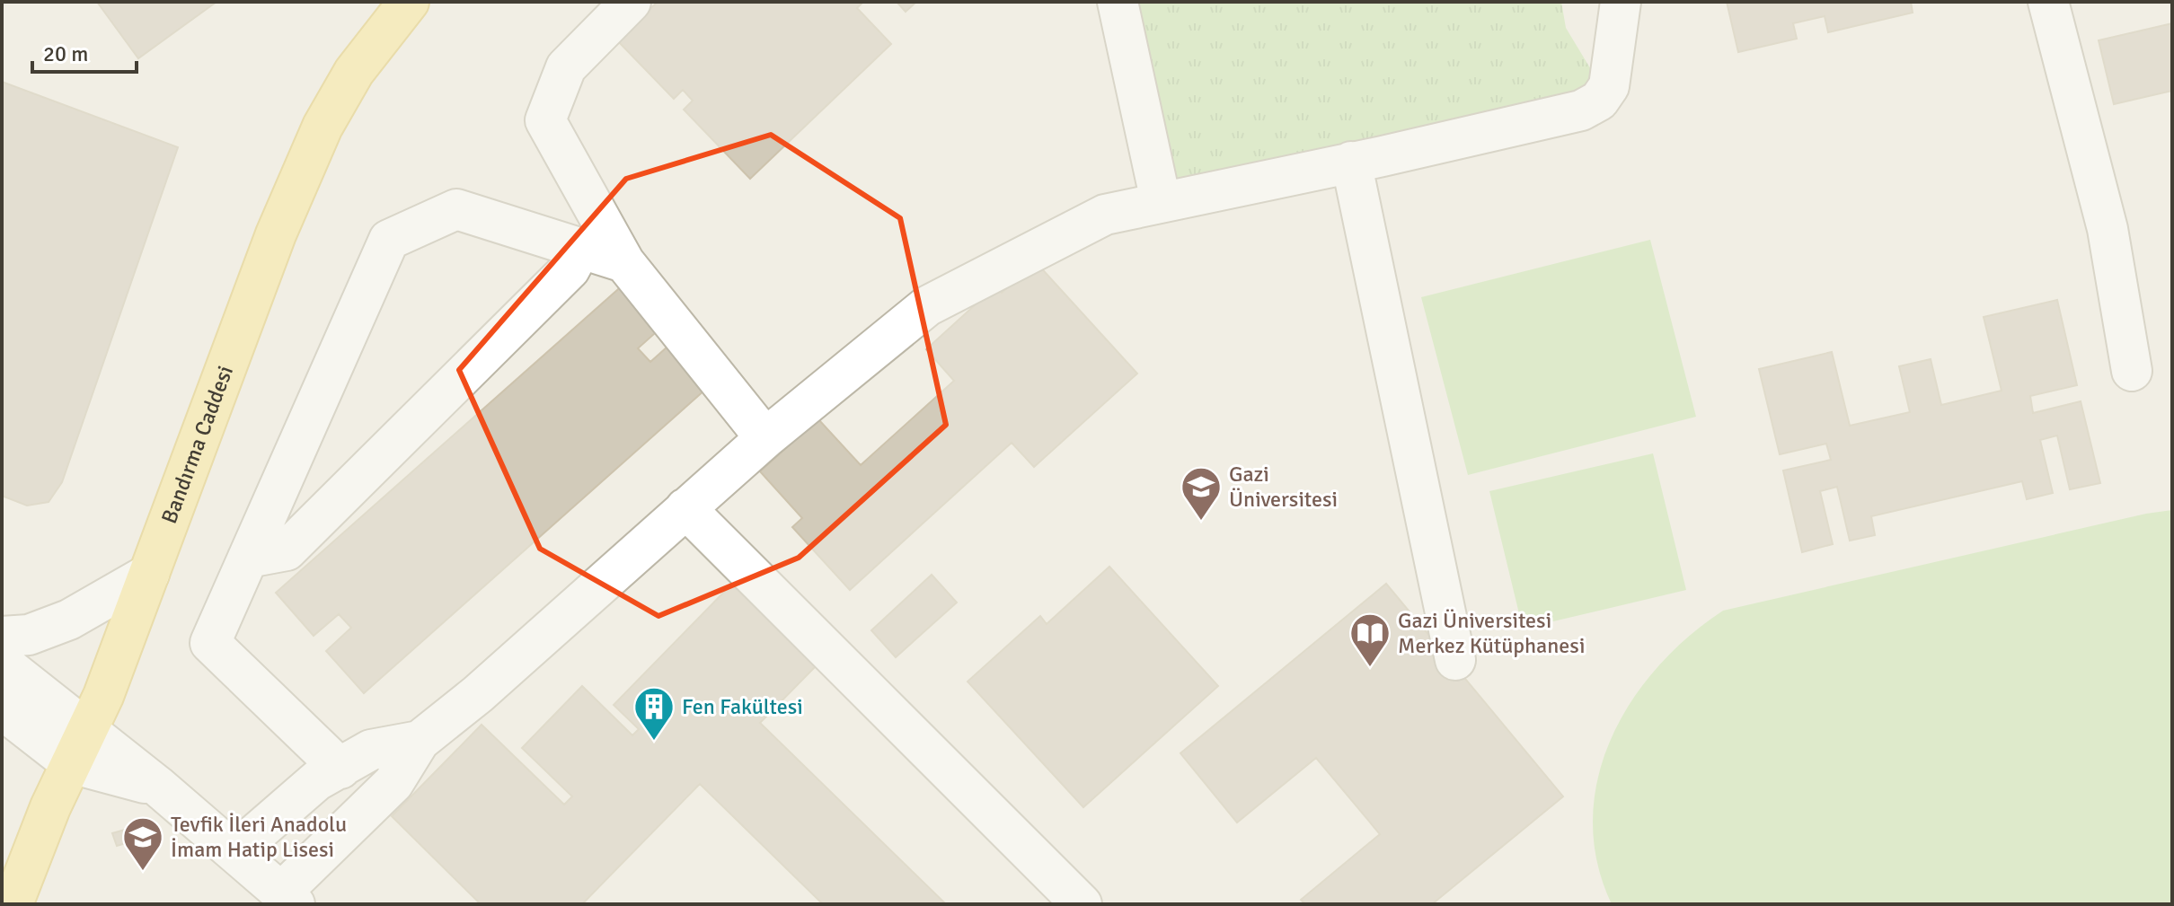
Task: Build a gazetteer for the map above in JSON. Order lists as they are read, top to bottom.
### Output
{
  "streets": {
    "main road": ["Bandırma Caddesi"]
  },
  "places": {
    "school or university": ["Gazi Üniversitesi", "Tevfik İleri Anadolu İmam Hatip Lisesi"],
    "library": ["Gazi Üniversitesi Merkez Kütüphanesi"],
    "building": ["Fen Fakültesi"]
  },
  "scale_bar": "20 m"
}
